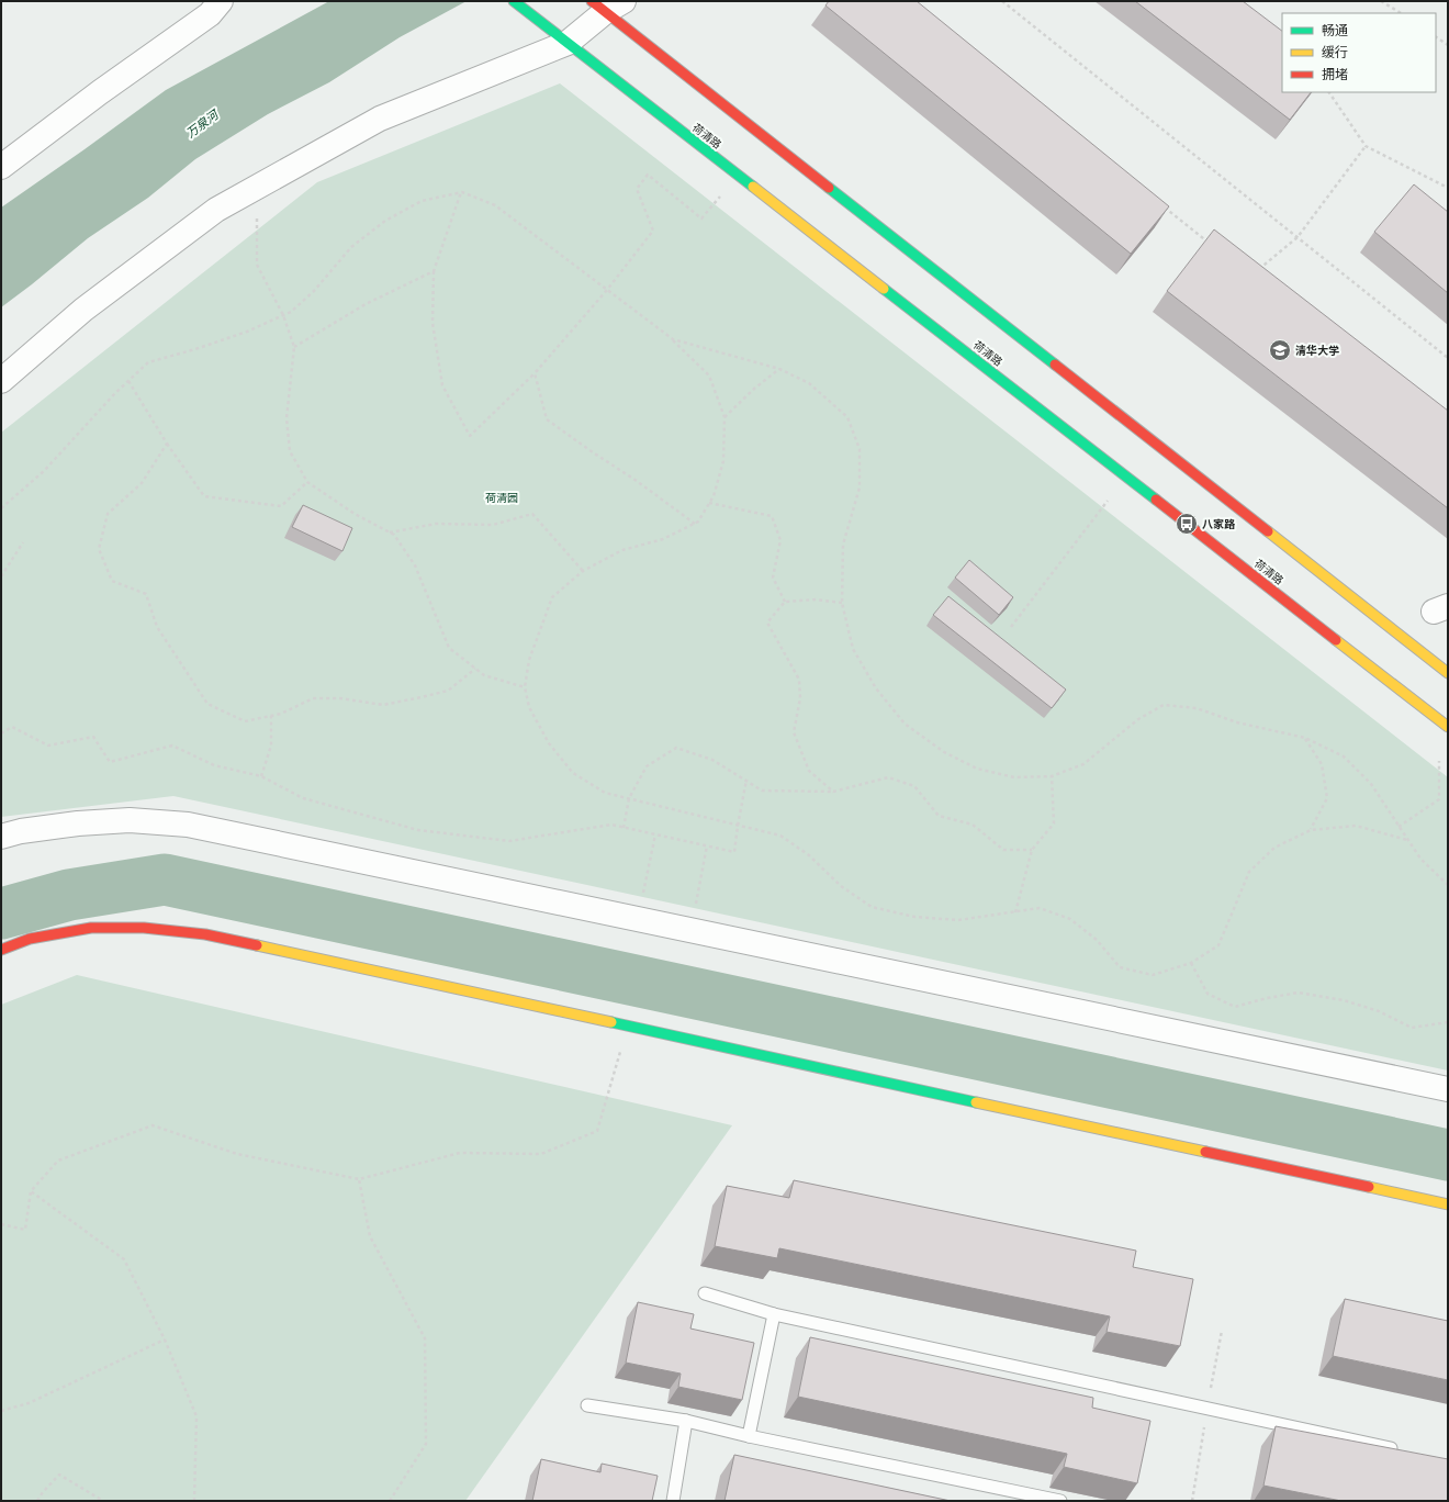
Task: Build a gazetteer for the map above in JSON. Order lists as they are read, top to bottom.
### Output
{
  "streets": {
    "main road": ["荷清路"]
  },
  "water": ["万泉河"],
  "parks": ["荷清园"],
  "places": {
    "school or university": ["清华大学"],
    "bus stop": ["八家路"]
  },
  "legend": ["畅通", "缓行", "拥堵"]
}
